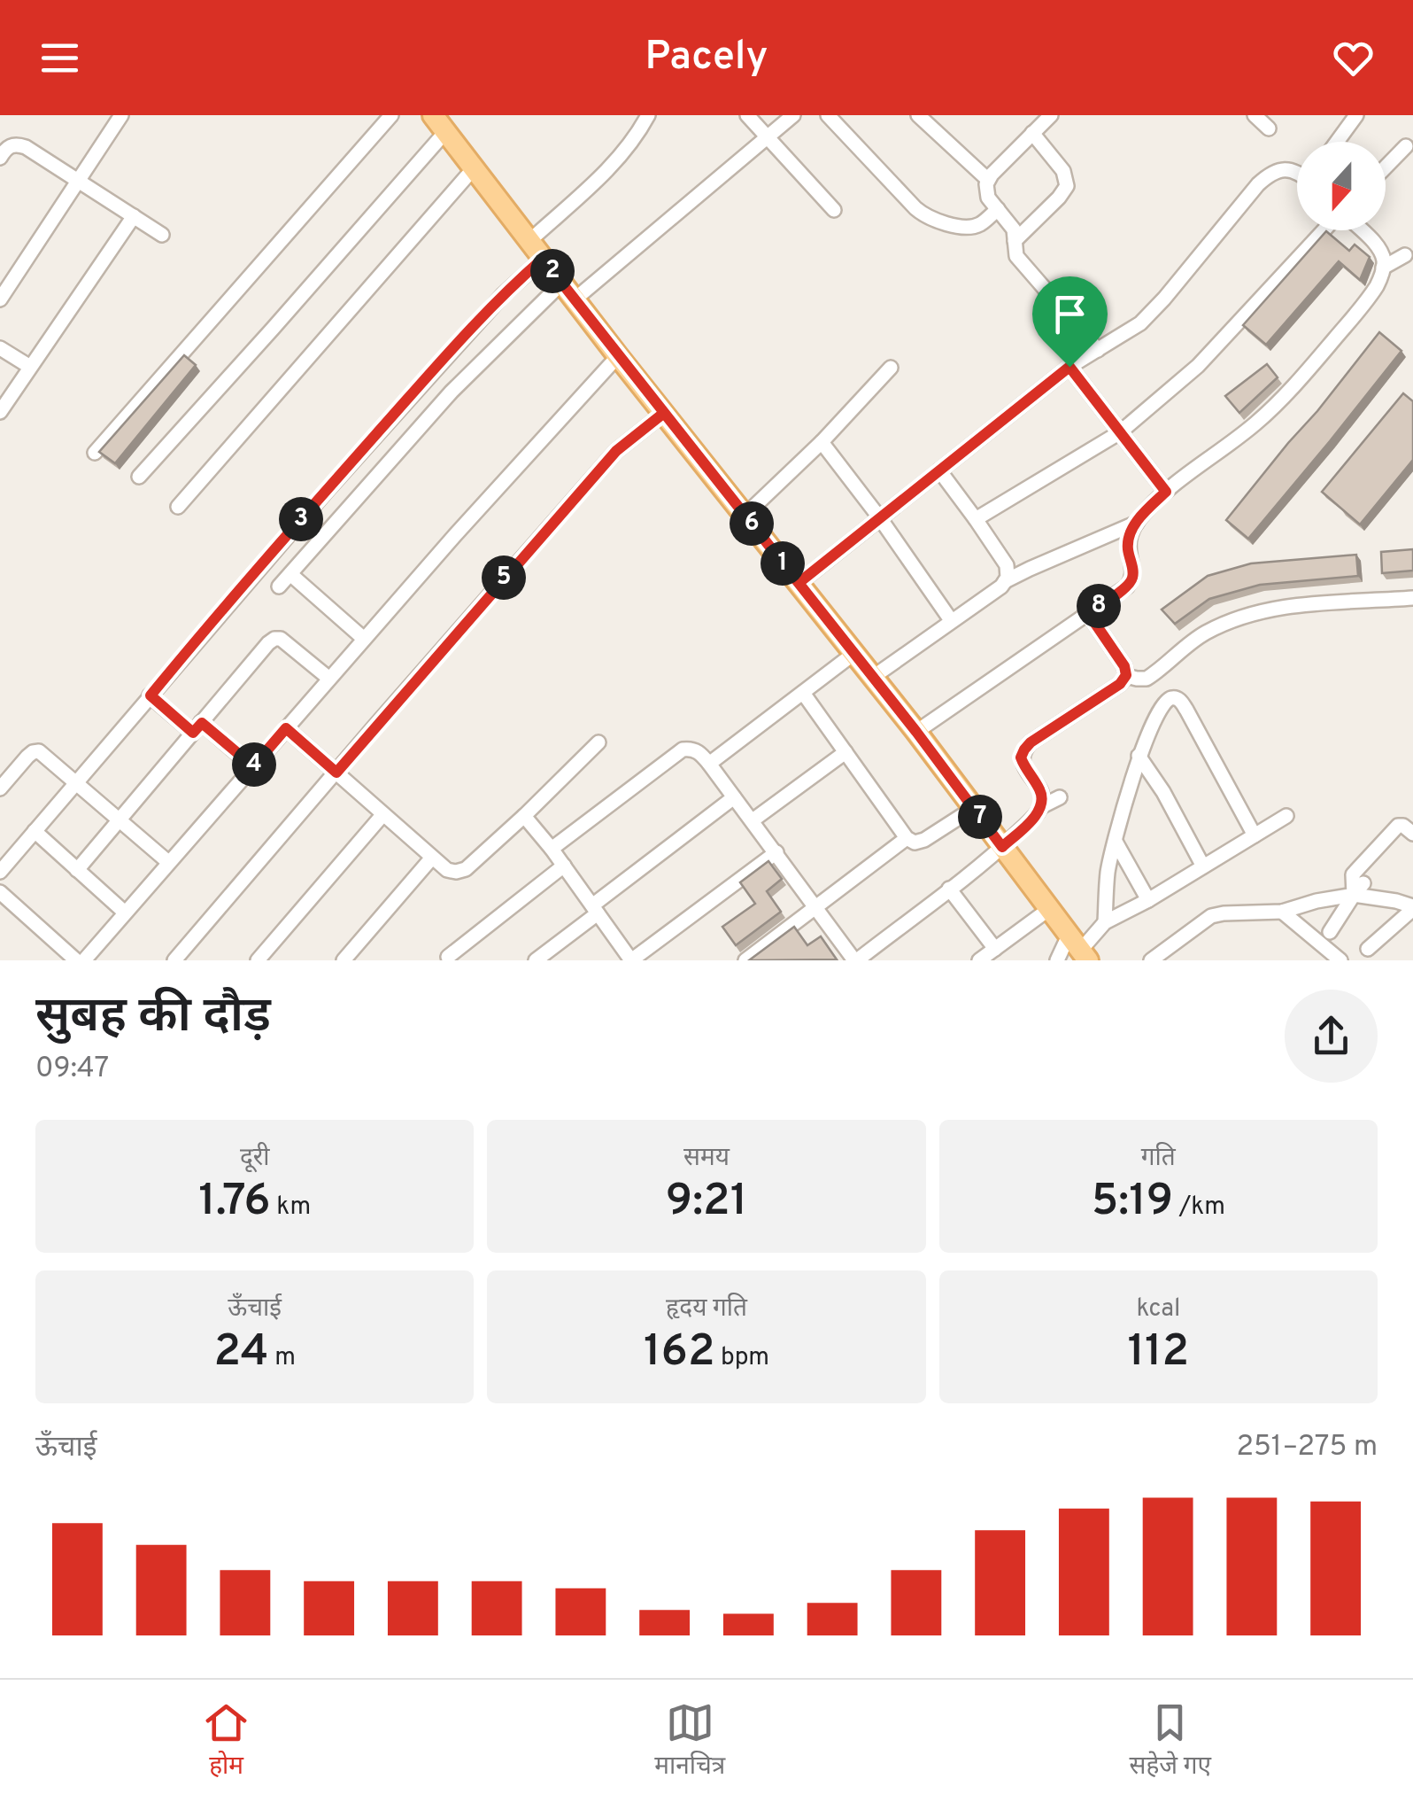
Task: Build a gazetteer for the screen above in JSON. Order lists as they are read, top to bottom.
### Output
{
  "north": "bottom",
  "page": {
    "header": "Pacely",
    "pins": [
      "2",
      "3",
      "6",
      "1",
      "5",
      "8",
      "4",
      "7"
    ],
    "heading": ["सुबह की दौड़", "09:47"],
    "stats": [
      ["दूरी", "1.76 km"],
      ["समय", "9:21"],
      ["गति", "5:19 /km"],
      ["ऊँचाई", "24 m"],
      ["हृदय गति", "162 bpm"],
      ["kcal", "112"]
    ],
    "chart": ["ऊँचाई", "251–275 m"],
    "tabs": ["होम", "मानचित्र", "सहेजे गए"]
  }
}
